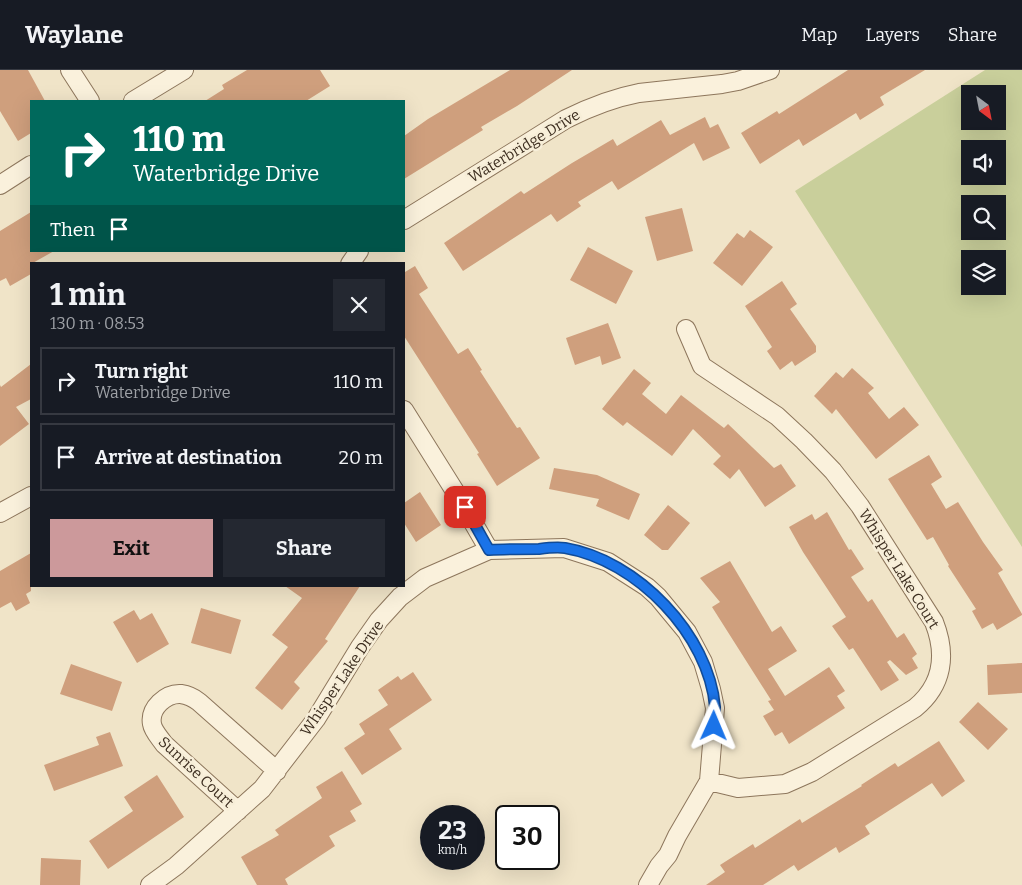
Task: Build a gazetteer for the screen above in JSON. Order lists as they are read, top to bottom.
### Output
{
  "streets": {
    "street": [
      "Waterbridge Drive",
      "Whisper Lake Court",
      "Whisper Lake Drive",
      "Sunrise Court"
    ]
  },
  "crossings": [
    ["Whisper Lake Court", "Whisper Lake Drive"],
    ["Whisper Lake Drive", "Sunrise Court"]
  ],
  "north": "bottom right",
  "page": {
    "header": "Waylane",
    "nav": ["Map", "Layers", "Share"],
    "turn": ["110 m", "Waterbridge Drive"],
    "then": "Then",
    "heading": ["1 min", "130 m · 08:53"],
    "list": [
      {
        "name": "Turn right",
        "note": "Waterbridge Drive",
        "value": "110 m"
      },
      {
        "name": "Arrive at destination",
        "value": "20 m"
      }
    ],
    "buttons": ["Exit", "Share"],
    "speed": "23 km/h",
    "limit": "30"
  }
}
